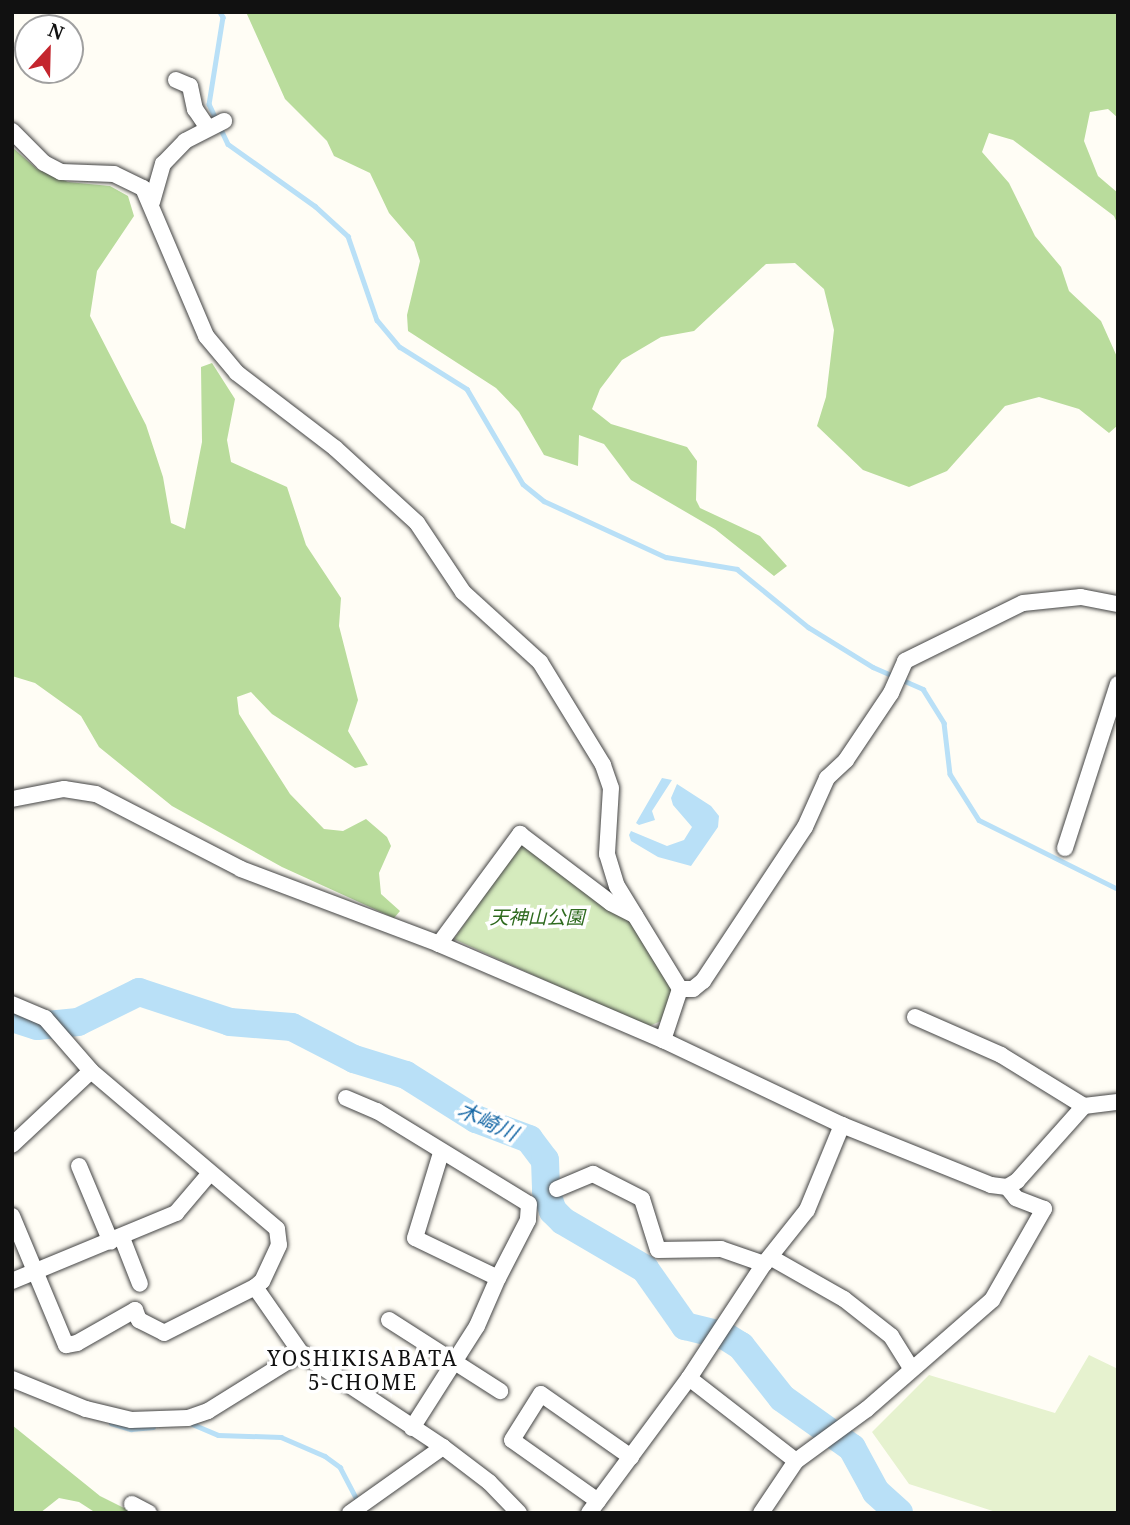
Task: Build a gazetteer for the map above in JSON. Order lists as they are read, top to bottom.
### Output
{
  "districts": ["YOSHIKISABATA 5-CHOME"],
  "water": ["木崎川"],
  "parks": ["天神山公園"],
  "north": "top"
}
